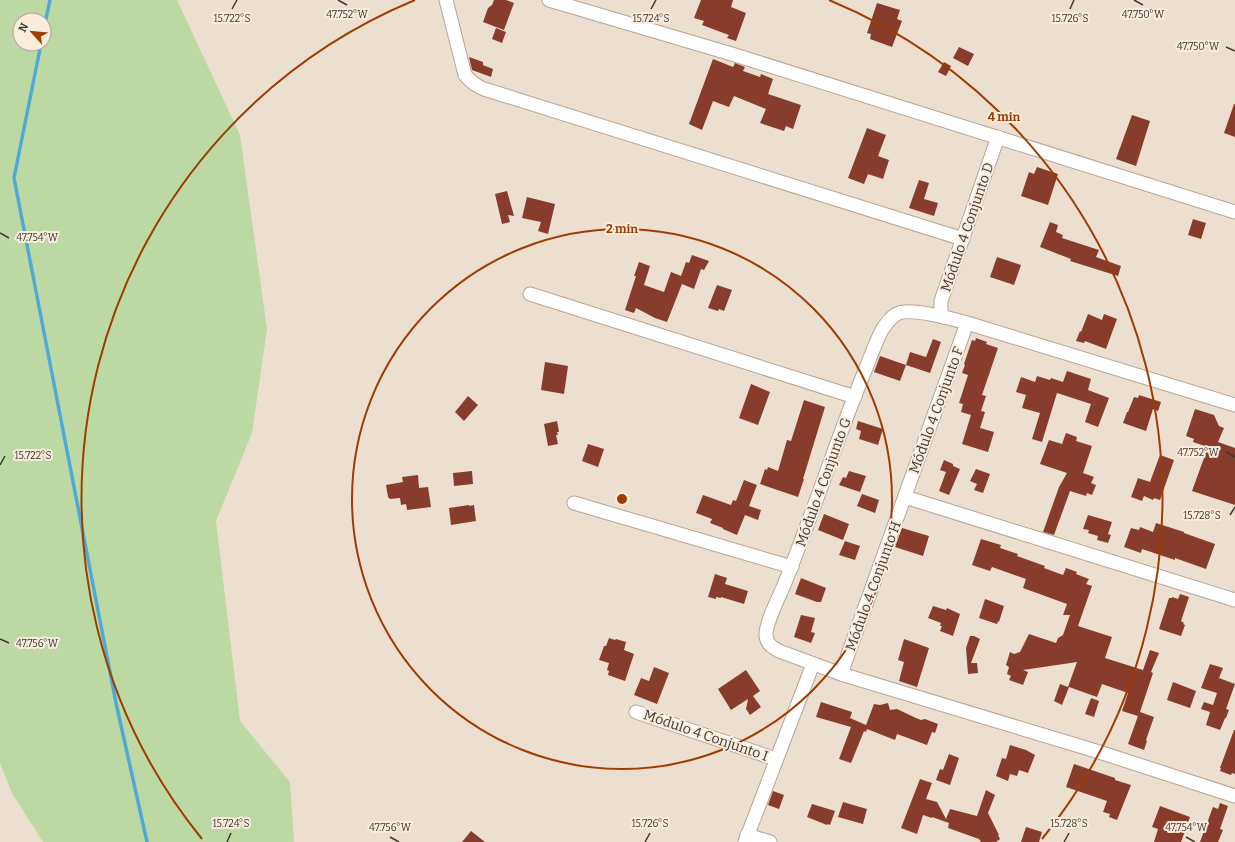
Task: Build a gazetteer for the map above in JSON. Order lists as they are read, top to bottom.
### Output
{
  "streets": {
    "street": [
      "Módulo 4 Conjunto D",
      "Módulo 4 Conjunto F",
      "Módulo 4 Conjunto G",
      "Módulo 4 Conjunto H",
      "Módulo 4 Conjunto I"
    ]
  },
  "crossings": [
    ["Módulo 4 Conjunto D", "Módulo 4 Conjunto G"],
    ["Módulo 4 Conjunto F", "Módulo 4 Conjunto G"],
    ["Módulo 4 Conjunto F", "Módulo 4 Conjunto H"]
  ],
  "north": "top left",
  "coordinates": [
    "47.750°W",
    "47.752°W",
    "15.722°S",
    "15.724°S",
    "15.726°S",
    "47.754°W",
    "15.728°S",
    "47.756°W"
  ],
  "rings": ["4 min", "2 min"]
}
